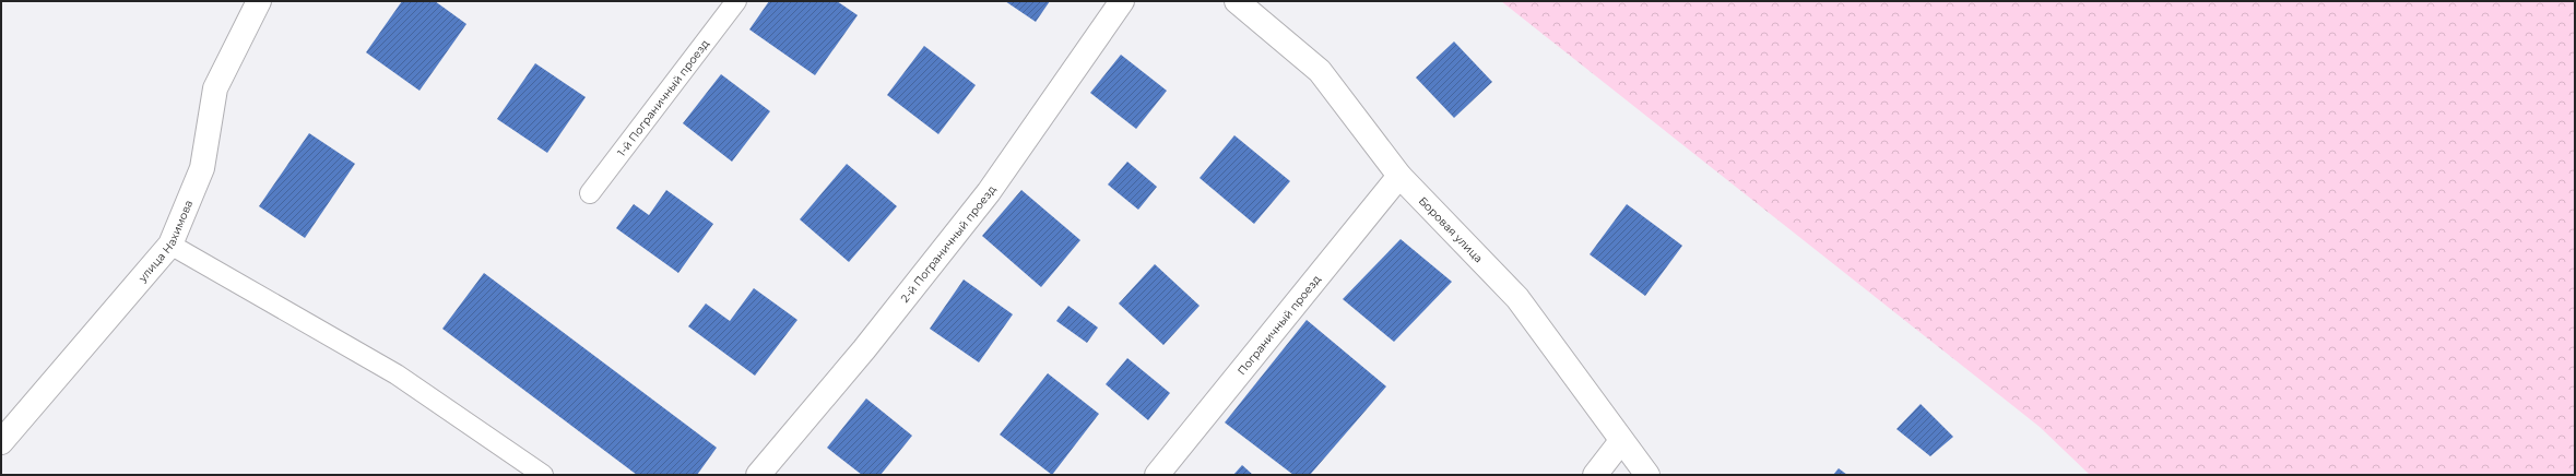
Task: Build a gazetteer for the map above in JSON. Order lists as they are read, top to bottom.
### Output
{
  "streets": {
    "street": [
      "Боровая улица",
      "улица Нахимова",
      "2-й Пограничный проезд",
      "Пограничный проезд"
    ],
    "lane": ["1-й Пограничный проезд"]
  },
  "crossings": [
    ["Боровая улица", "Пограничный проезд"]
  ]
}
